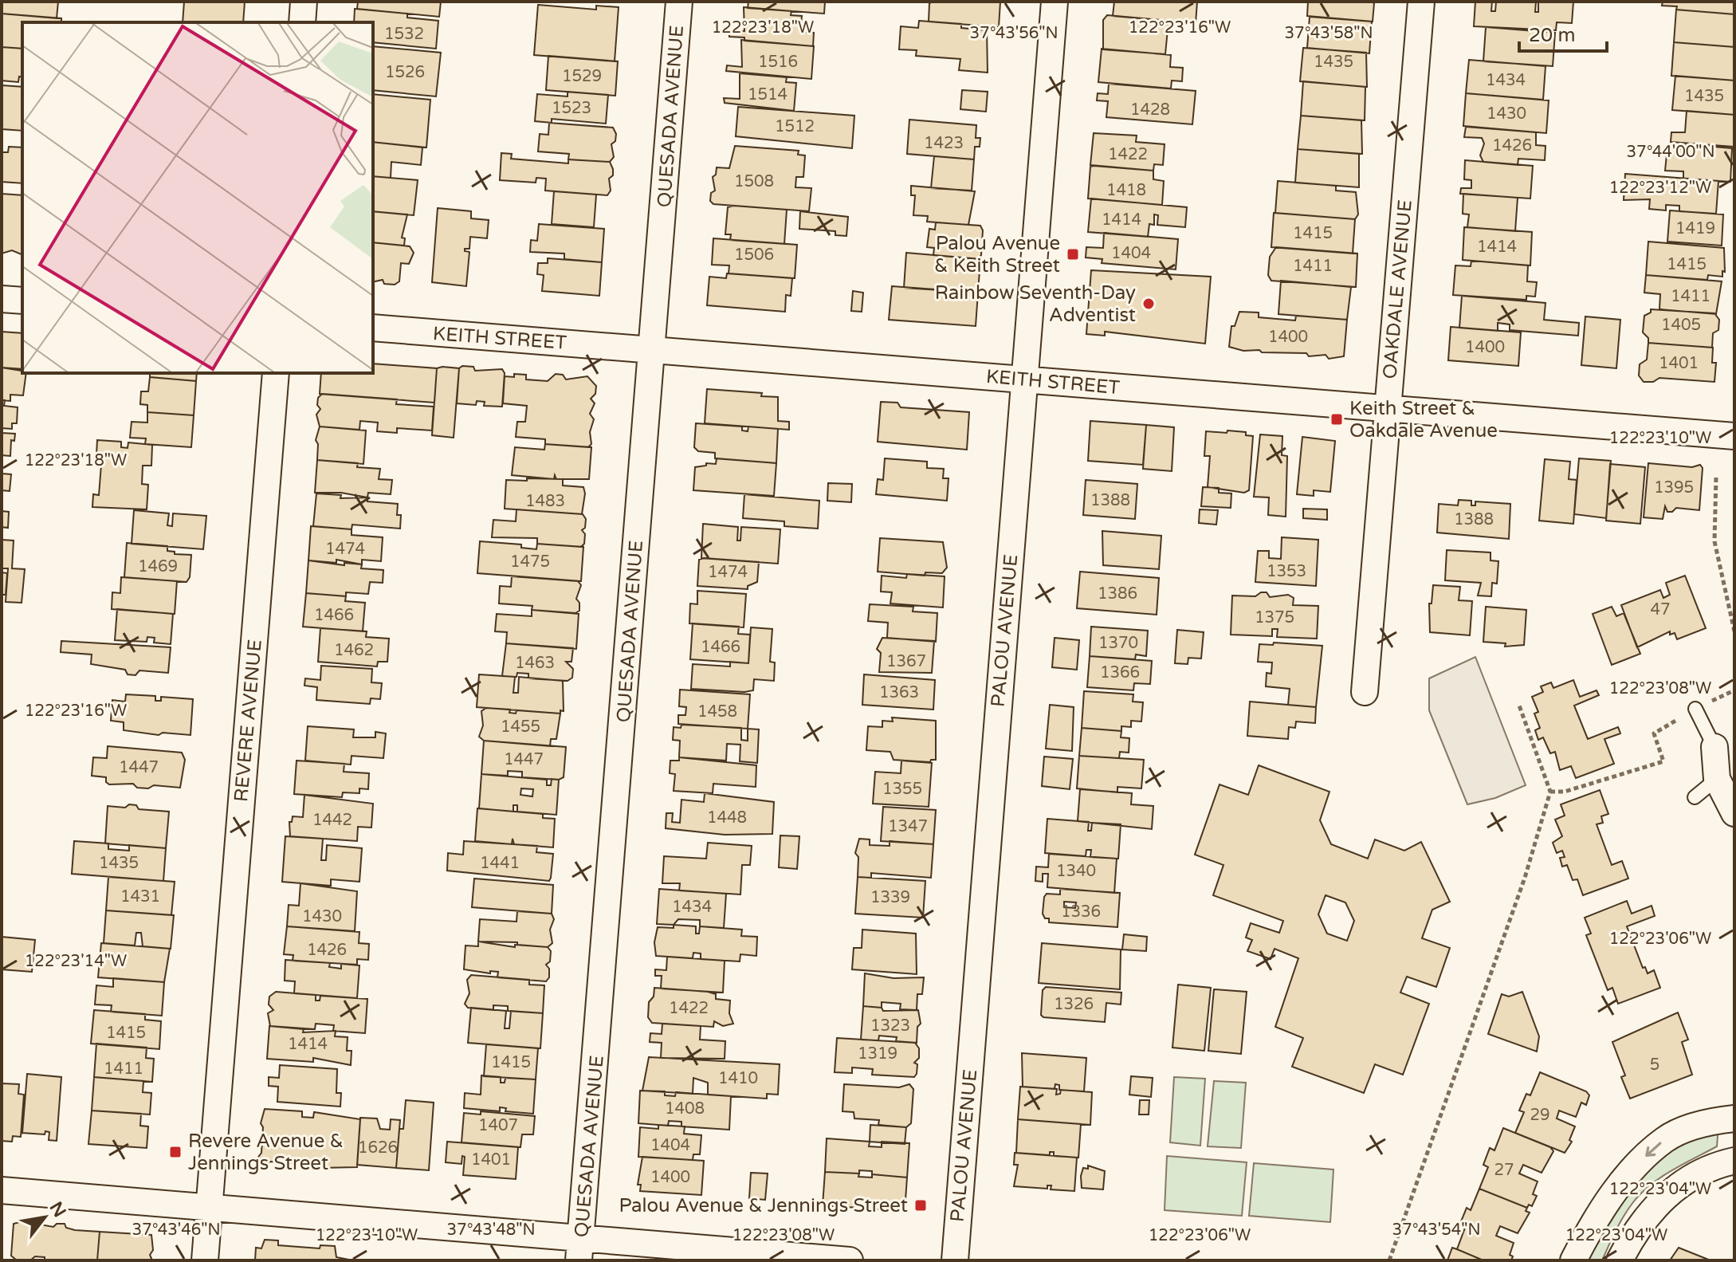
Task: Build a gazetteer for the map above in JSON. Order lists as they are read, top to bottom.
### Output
{
  "streets": {
    "street": [
      "QUESADA AVENUE",
      "OAKDALE AVENUE",
      "KEITH STREET",
      "PALOU AVENUE",
      "REVERE AVENUE"
    ]
  },
  "crossings": [
    ["QUESADA AVENUE", "KEITH STREET"],
    ["OAKDALE AVENUE", "KEITH STREET"],
    ["KEITH STREET", "PALOU AVENUE"]
  ],
  "places": {
    "transit": [
      "Palou Avenue & Keith Street",
      "Keith Street & Oakdale Avenue",
      "Revere Avenue & Jennings Street",
      "Palou Avenue & Jennings Street"
    ],
    "other": ["Rainbow Seventh-Day Adventist"]
  },
  "house_numbers": [
    "1532",
    "1516",
    "1435",
    "1526",
    "1529",
    "1434",
    "1514",
    "1435",
    "1523",
    "1428",
    "1430",
    "1512",
    "1423",
    "1426",
    "1422",
    "1508",
    "1418",
    "1414",
    "1419",
    "1415",
    "1414",
    "1404",
    "1506",
    "1415",
    "1411",
    "1411",
    "1405",
    "1400",
    "1400",
    "1401",
    "1395",
    "1388",
    "1483",
    "1388",
    "1474",
    "1475",
    "1469",
    "1353",
    "1474",
    "1386",
    "47",
    "1466",
    "1375",
    "1370",
    "1466",
    "1462",
    "1367",
    "1463",
    "1366",
    "1363",
    "1458",
    "1455",
    "1447",
    "1447",
    "1355",
    "1448",
    "1442",
    "1347",
    "1435",
    "1441",
    "1340",
    "1431",
    "1339",
    "1434",
    "1336",
    "1430",
    "1426",
    "1326",
    "1422",
    "1323",
    "1415",
    "1414",
    "1319",
    "1415",
    "5",
    "1411",
    "1410",
    "1408",
    "29",
    "1407",
    "1404",
    "1626",
    "1401",
    "27",
    "1400"
  ],
  "scale_bar": "20 m",
  "north": "top right",
  "coordinates": [
    "122°23'18\"W",
    "122°23'16\"W",
    "37°43'56\"N",
    "37°43'58\"N",
    "37°44'00\"N",
    "122°23'12\"W",
    "122°23'10\"W",
    "122°23'08\"W",
    "122°23'06\"W",
    "122°23'14\"W",
    "122°23'04\"W",
    "37°43'46\"N",
    "37°43'48\"N",
    "37°43'54\"N"
  ]
}
